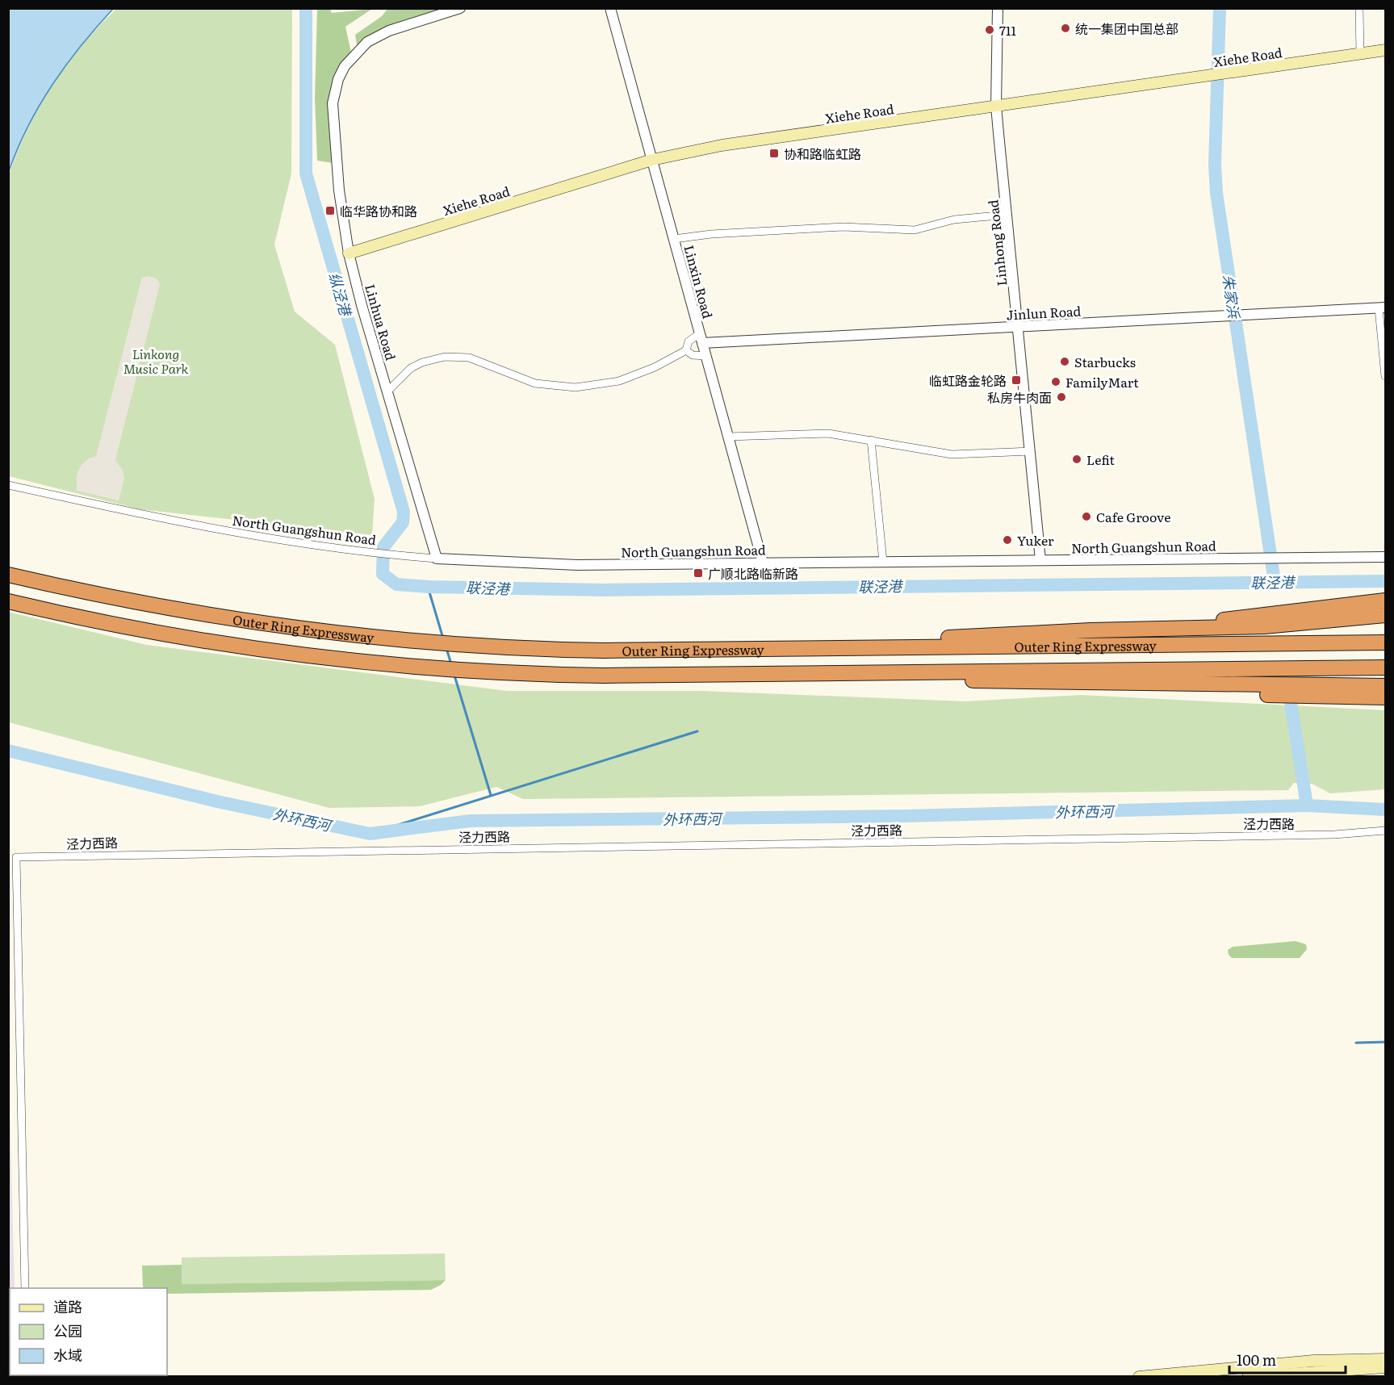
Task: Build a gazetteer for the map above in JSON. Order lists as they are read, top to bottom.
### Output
{
  "streets": {
    "highway": ["Outer Ring Expressway"],
    "main road": ["Xiehe Road"],
    "street": [
      "Linhong Road",
      "Linxin Road",
      "Jinlun Road",
      "Linhua Road",
      "North Guangshun Road",
      "泾力西路"
    ]
  },
  "crossings": [
    ["Xiehe Road", "Linhong Road"],
    ["Xiehe Road", "Linxin Road"],
    ["Xiehe Road", "Linhua Road"],
    ["Linhong Road", "Jinlun Road"],
    ["Linhong Road", "North Guangshun Road"],
    ["Linxin Road", "Jinlun Road"],
    ["Linxin Road", "North Guangshun Road"],
    ["Linhua Road", "North Guangshun Road"]
  ],
  "water": [
    "纵泾港",
    "朱家浜",
    "联泾港",
    "外环西河"
  ],
  "parks": ["Linkong Music Park"],
  "places": {
    "other": [
      "统一集团中国总部",
      "711",
      "Starbucks",
      "FamilyMart",
      "私房牛肉面",
      "Lefit",
      "Cafe Groove",
      "Yuker"
    ],
    "transit": [
      "协和路临虹路",
      "临华路协和路",
      "临虹路金轮路",
      "广顺北路临新路"
    ]
  },
  "legend": ["道路", "公园", "水域"],
  "scale_bar": "100 m"
}
